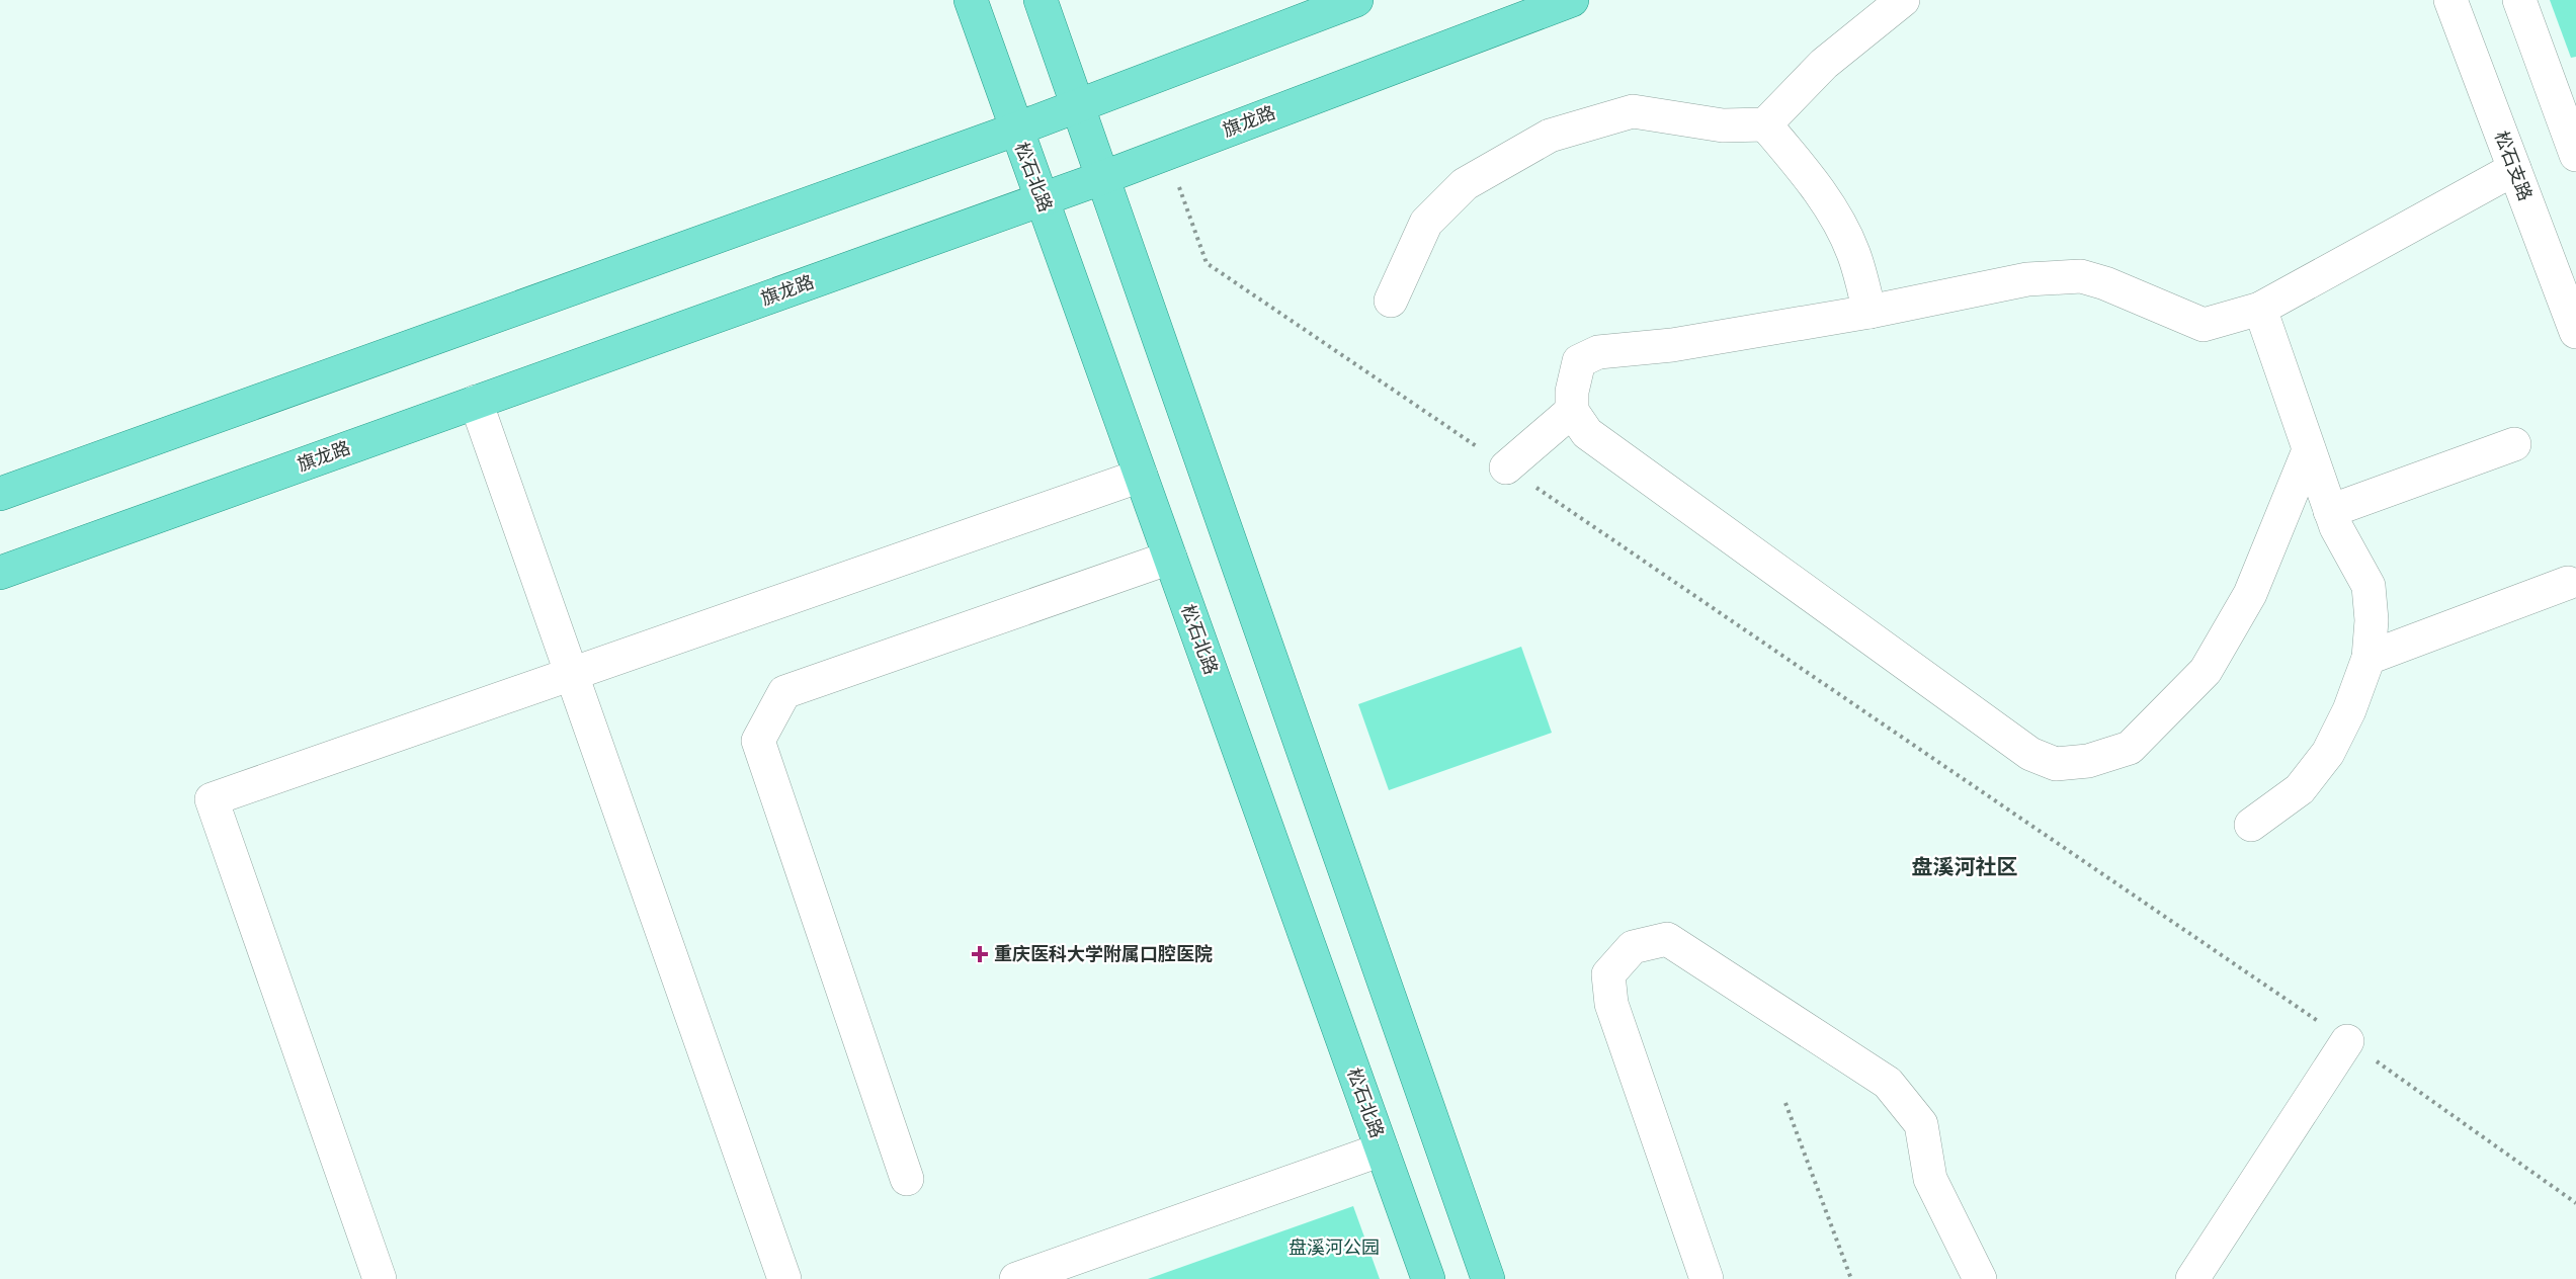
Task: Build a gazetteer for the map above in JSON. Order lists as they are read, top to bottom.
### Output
{
  "streets": {
    "main road": ["旗龙路", "松石北路"],
    "street": ["松石支路"]
  },
  "crossings": [
    ["旗龙路", "松石北路"]
  ],
  "districts": ["盘溪河社区"],
  "parks": ["盘溪河公园"],
  "places": {
    "health": ["重庆医科大学附属口腔医院"]
  }
}
